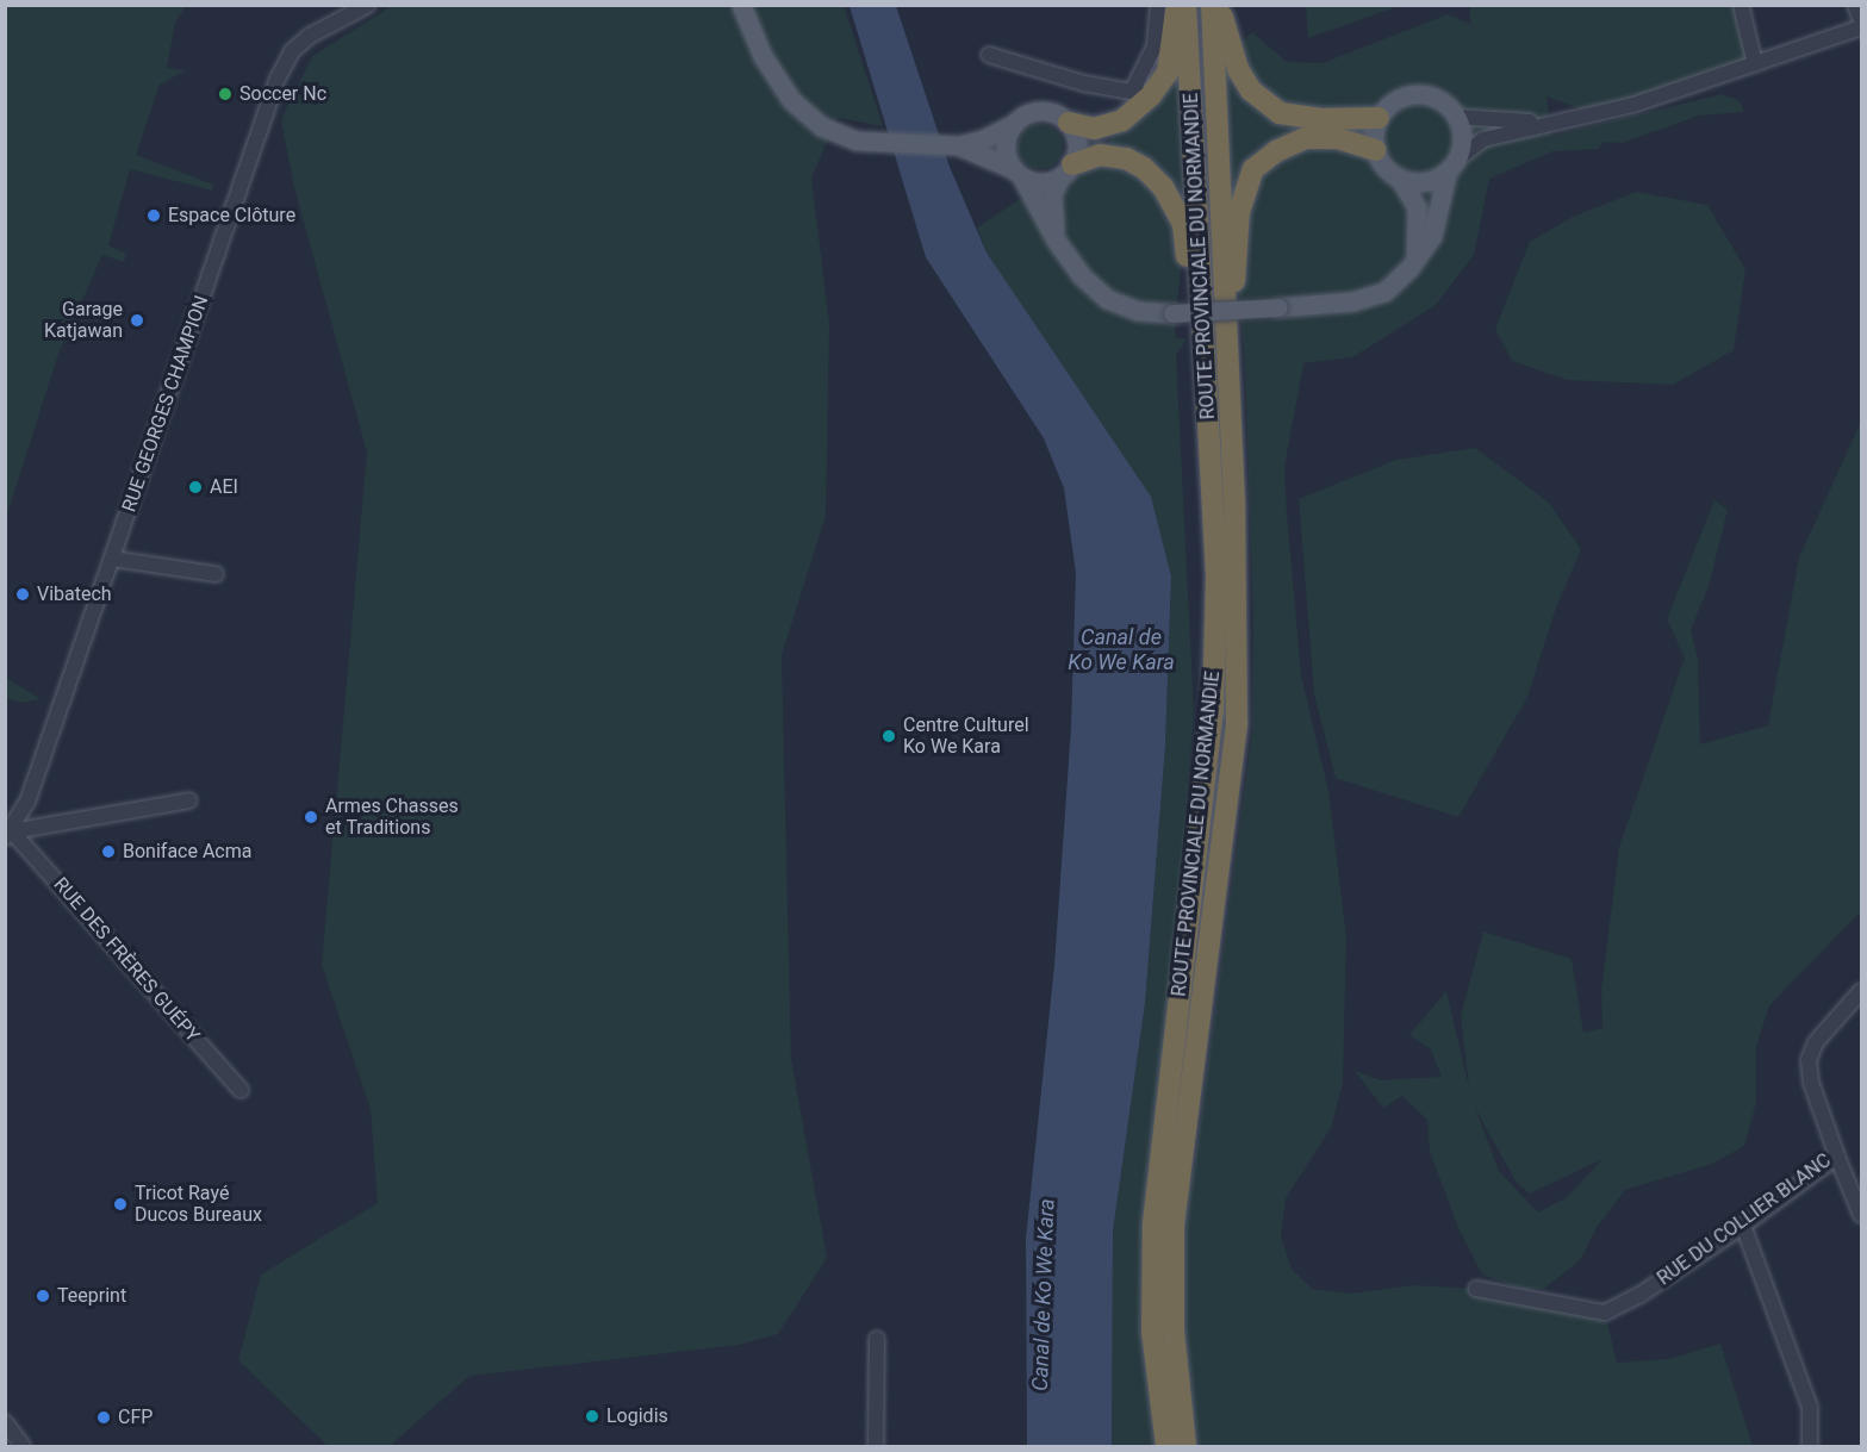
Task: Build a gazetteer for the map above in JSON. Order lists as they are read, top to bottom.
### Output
{
  "streets": {
    "highway": ["ROUTE PROVINCIALE DU NORMANDIE"],
    "street": ["RUE GEORGES CHAMPION", "RUE DES FRÈRES GUÉPY", "RUE DU COLLIER BLANC"]
  },
  "crossings": [
    ["RUE GEORGES CHAMPION", "RUE DES FRÈRES GUÉPY"]
  ],
  "water": ["Canal de Ko We Kara"],
  "places": [
    "Soccer Nc",
    "Espace Clôture",
    "Garage Katjawan",
    "AEI",
    "Vibatech",
    "Centre Culturel Ko We Kara",
    "Armes Chasses et Traditions",
    "Boniface Acma",
    "Tricot Rayé Ducos Bureaux",
    "Teeprint",
    "Logidis",
    "CFP"
  ]
}
